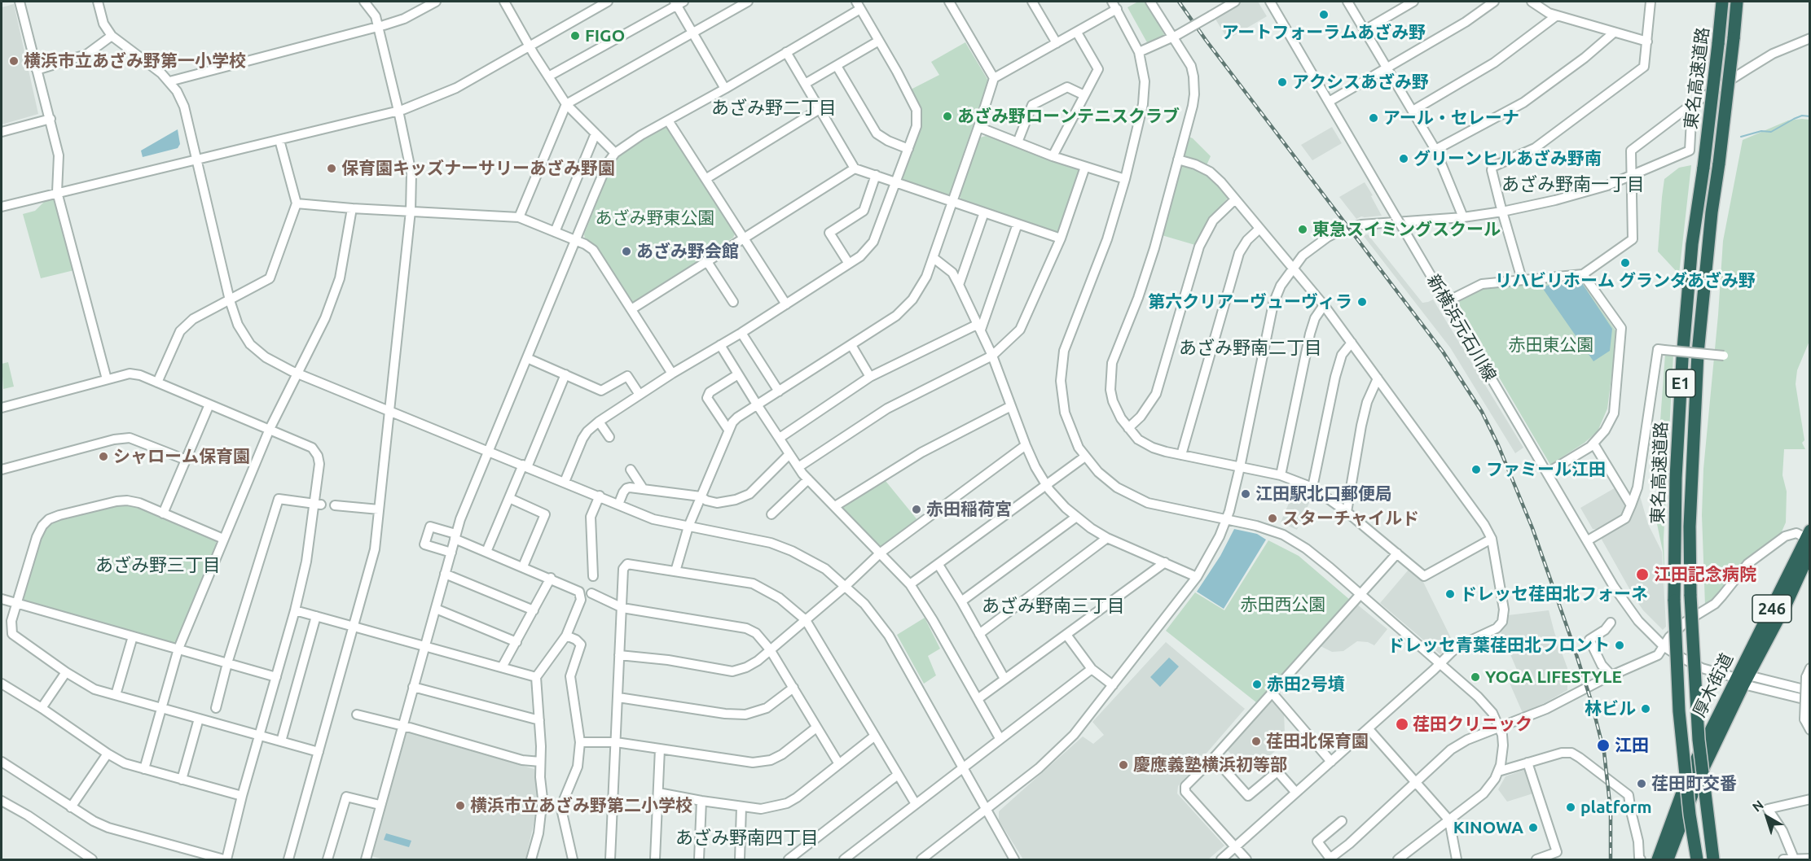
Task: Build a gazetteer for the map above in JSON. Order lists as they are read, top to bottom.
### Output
{
  "streets": {
    "highway": [
      "東名高速道路",
      "E1",
      "246",
      "厚木街道"
    ],
    "street": ["新横浜元石川線"]
  },
  "crossings": [
    ["新横浜元石川線", "厚木街道"]
  ],
  "districts": [
    "あざみ野二丁目",
    "あざみ野南一丁目",
    "あざみ野南二丁目",
    "あざみ野三丁目",
    "あざみ野南三丁目",
    "あざみ野南四丁目"
  ],
  "parks": ["あざみ野東公園", "赤田東公園", "赤田西公園"],
  "places": [
    "アートフォーラムあざみ野",
    "FIGO",
    "横浜市立あざみ野第一小学校",
    "アクシスあざみ野",
    "あざみ野ローンテニスクラブ",
    "アール・セレーナ",
    "グリーンヒルあざみ野南",
    "保育園キッズナーサリーあざみ野園",
    "東急スイミングスクール",
    "あざみ野会館",
    "リハビリホーム グランダあざみ野",
    "第六クリアーヴューヴィラ",
    "シャローム保育園",
    "ファミール江田",
    "江田駅北口郵便局",
    "赤田稲荷宮",
    "スターチャイルド",
    "江田記念病院",
    "ドレッセ荏田北フォーネ",
    "ドレッセ青葉荏田北フロント",
    "YOGA LIFESTYLE",
    "赤田2号墳",
    "林ビル",
    "荏田クリニック",
    "荏田北保育園",
    "江田",
    "慶應義塾横浜初等部",
    "荏田町交番",
    "横浜市立あざみ野第二小学校",
    "platform",
    "KINOWA"
  ],
  "north": "top left"
}
